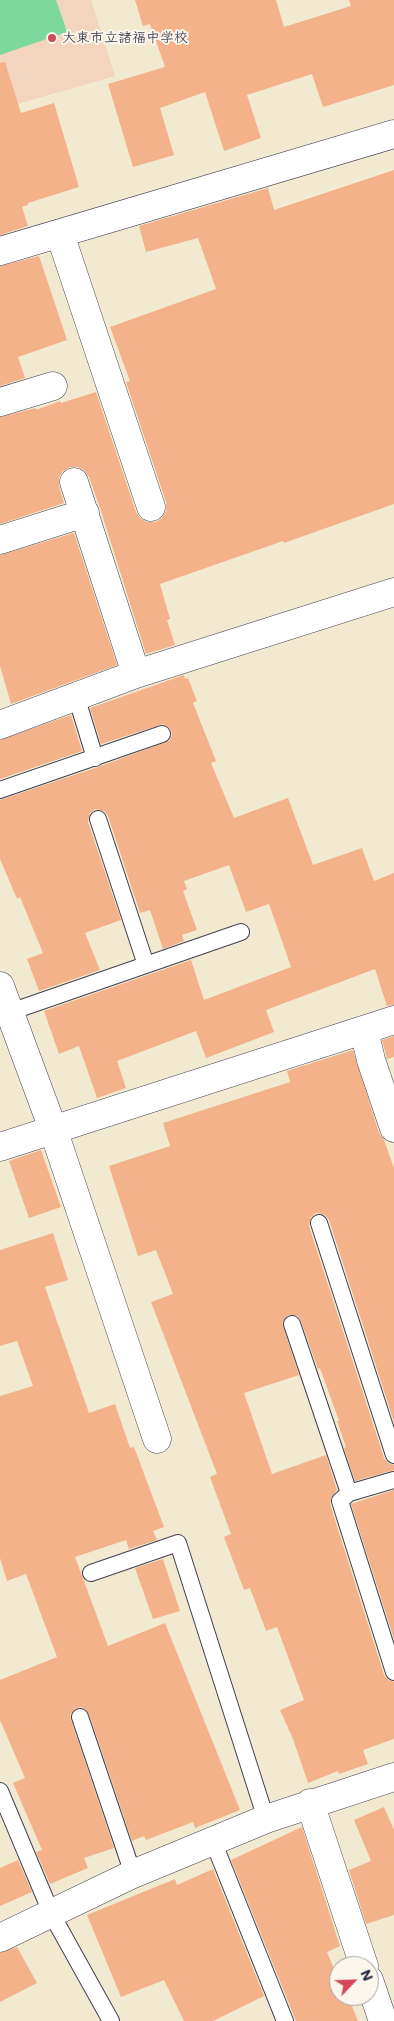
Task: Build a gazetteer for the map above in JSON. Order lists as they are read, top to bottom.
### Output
{
  "places": ["大東市立諸福中学校"],
  "north": "top right"
}
